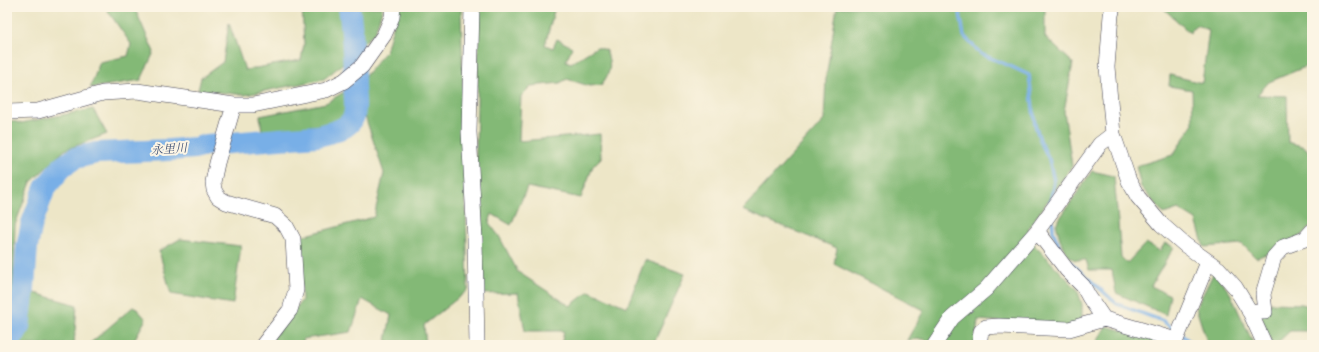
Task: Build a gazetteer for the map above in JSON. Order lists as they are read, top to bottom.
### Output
{
  "water": ["永里川"]
}
